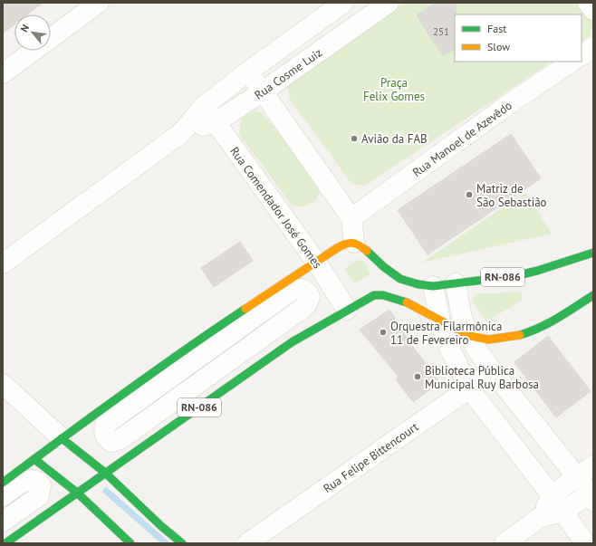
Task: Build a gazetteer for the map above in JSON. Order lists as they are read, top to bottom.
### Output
{
  "streets": {
    "main road": ["RN-086"],
    "street": [
      "Rua Cosme Luiz",
      "Rua Manoel de Azevêdo",
      "Rua Comendador José Gomes",
      "Rua Felipe Bittencourt"
    ]
  },
  "crossings": [
    ["Rua Cosme Luiz", "Rua Comendador José Gomes"],
    ["Rua Comendador José Gomes", "RN-086"]
  ],
  "parks": ["Praça Felix Gomes"],
  "places": [
    "Avião da FAB",
    "Matriz de São Sebastião",
    "Orquestra Filarmônica 11 de Fevereiro",
    "Biblioteca Pública Municipal Ruy Barbosa"
  ],
  "house_numbers": ["251"],
  "legend": ["Fast", "Slow"],
  "north": "top left"
}
